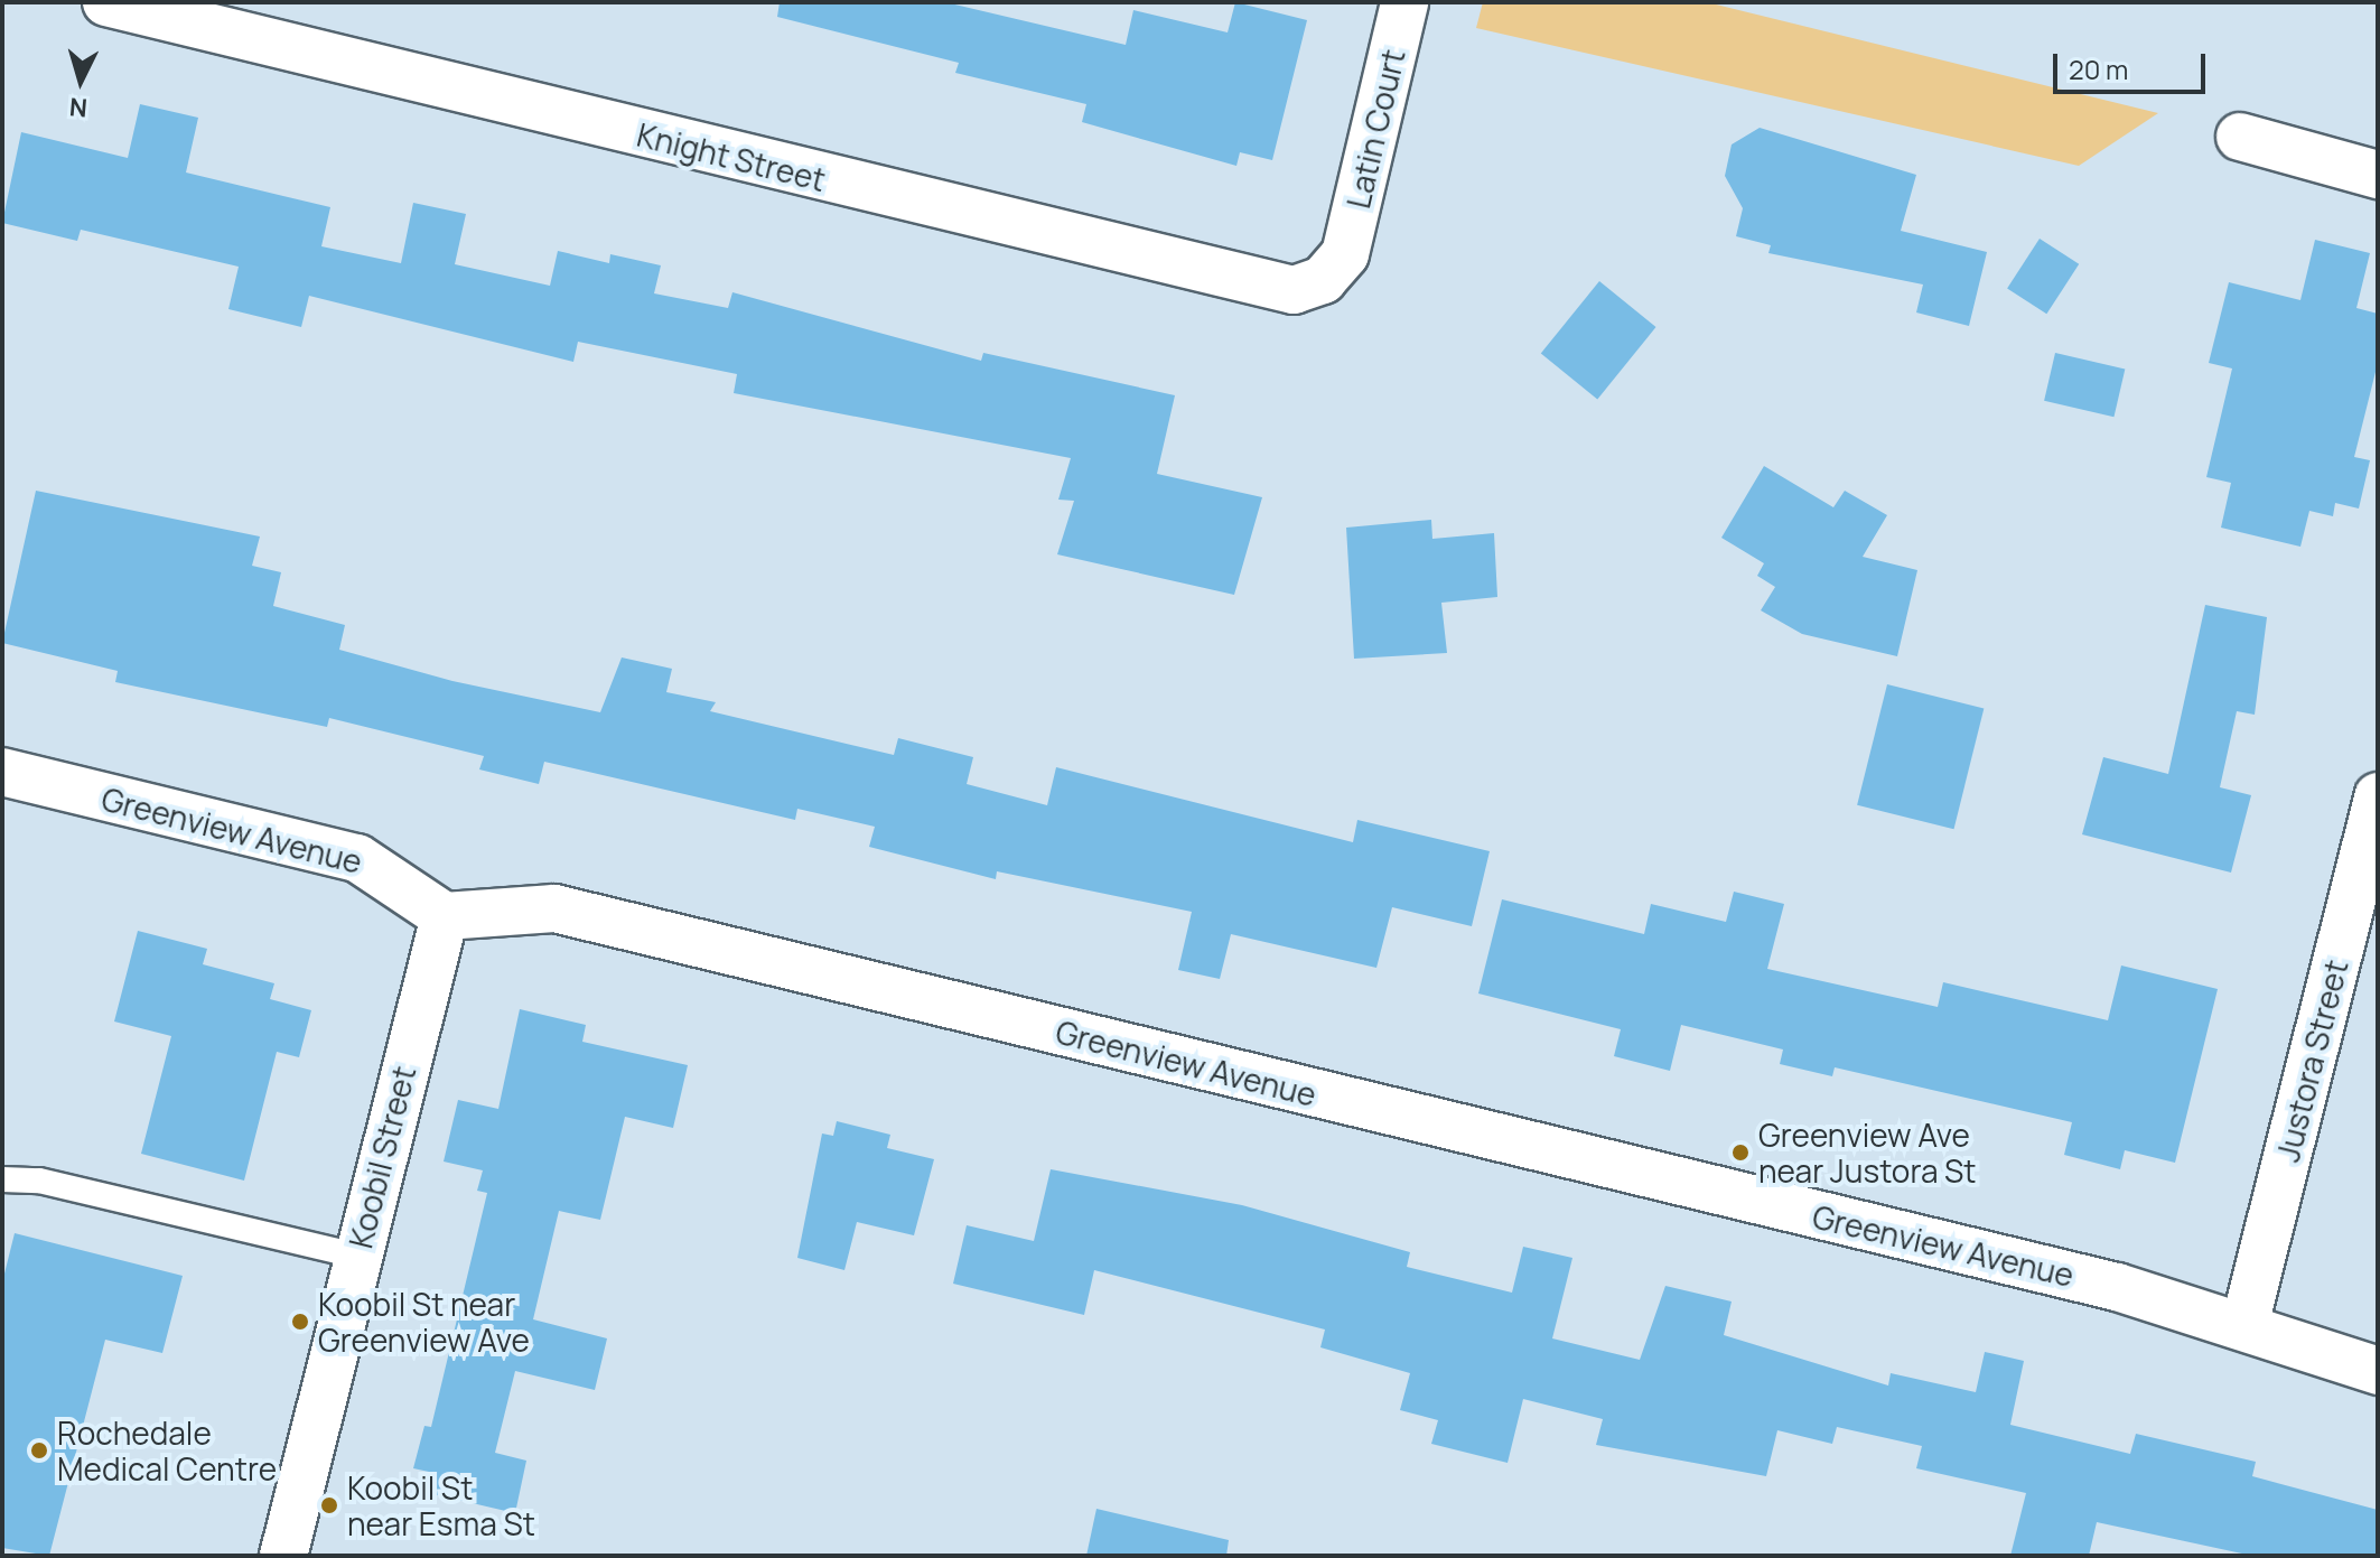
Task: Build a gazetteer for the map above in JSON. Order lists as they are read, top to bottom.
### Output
{
  "streets": {
    "street": [
      "Latin Court",
      "Knight Street",
      "Greenview Avenue",
      "Justora Street",
      "Koobil Street"
    ]
  },
  "crossings": [
    ["Latin Court", "Knight Street"],
    ["Greenview Avenue", "Justora Street"],
    ["Greenview Avenue", "Koobil Street"]
  ],
  "places": [
    "Greenview Ave near Justora St",
    "Koobil St near Greenview Ave",
    "Rochedale Medical Centre",
    "Koobil St near Esma St"
  ],
  "scale_bar": "20 m",
  "north": "bottom"
}
